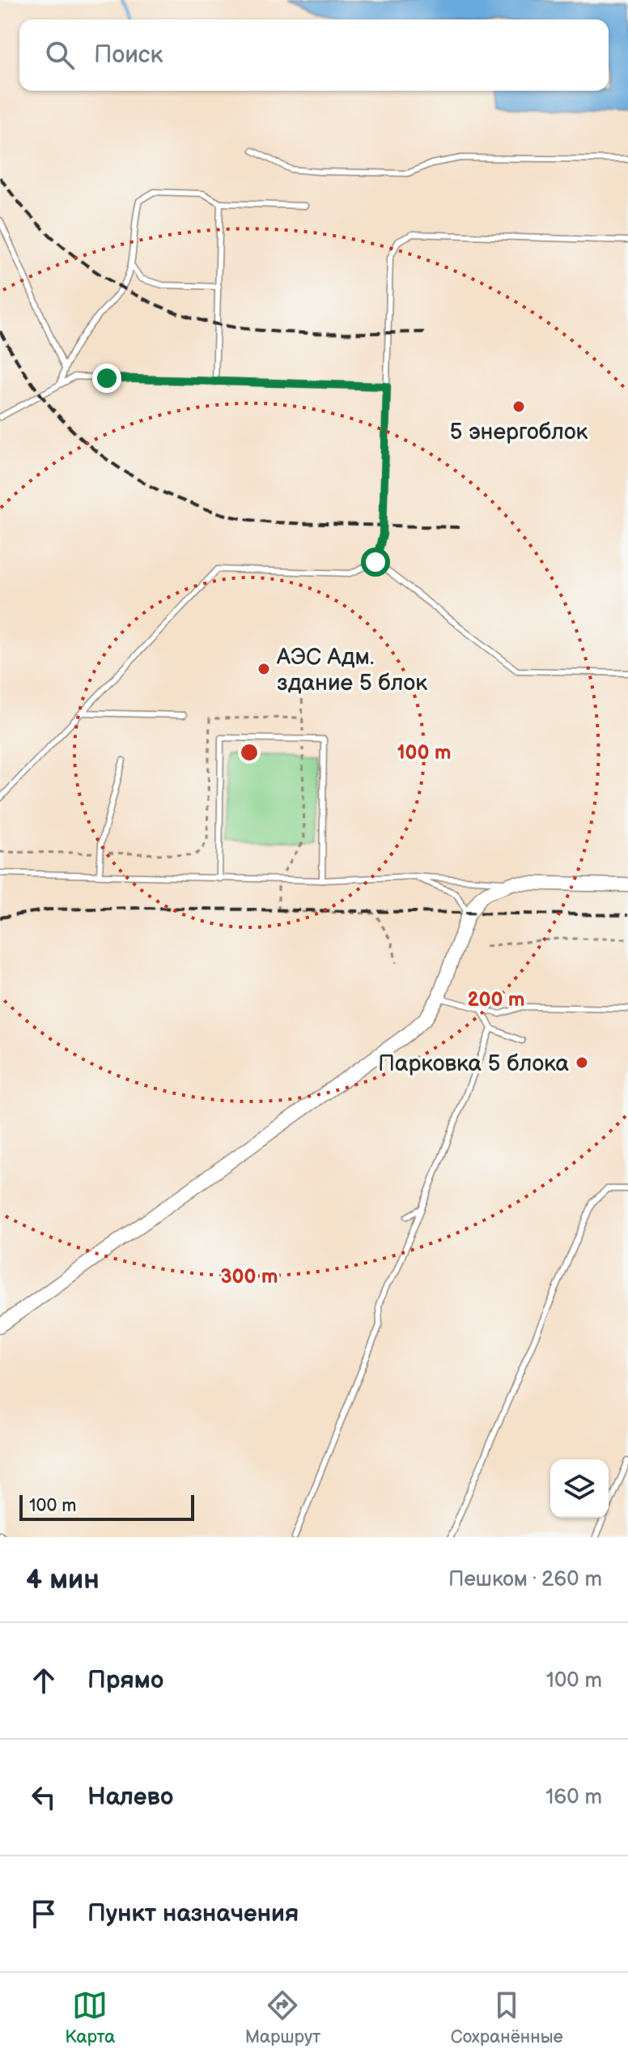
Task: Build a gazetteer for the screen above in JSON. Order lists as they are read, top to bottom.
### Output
{
  "places": ["5 энергоблок", "АЭС Адм. здание 5 блок", "Парковка 5 блока"],
  "scale_bar": "100 m",
  "page": {
    "search": "Поиск",
    "scale": "100 m",
    "heading": ["4 мин", "Пешком · 260 m"],
    "list": [
      ["Прямо", "100 m"],
      ["Налево", "160 m"],
      "Пункт назначения"
    ],
    "nav": ["Карта", "Маршрут", "Сохранённые"]
  },
  "rings": ["100 m", "200 m", "300 m"]
}
